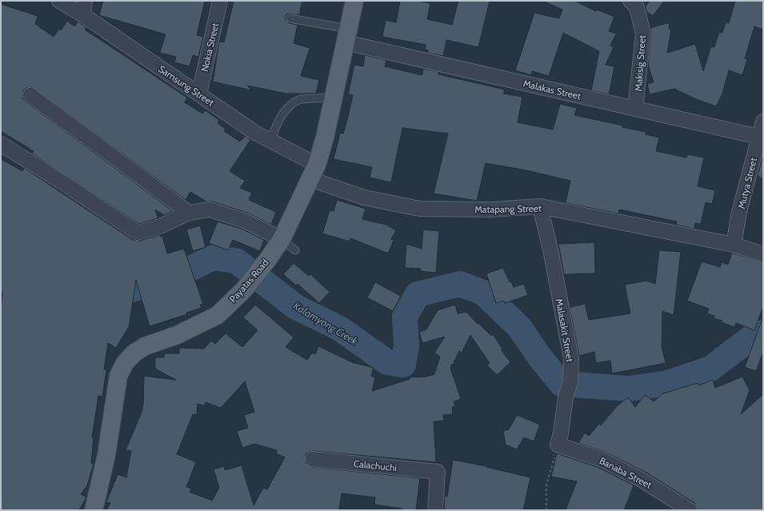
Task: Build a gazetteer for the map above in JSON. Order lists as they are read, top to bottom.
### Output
{
  "streets": {
    "main road": ["Payatas Road"],
    "street": [
      "Nokia Street",
      "Makisig Street",
      "Samsung Street",
      "Malakas Street",
      "Mutya Street",
      "Matapang Street",
      "Malasakit Street",
      "Calachuchi",
      "Banaba Street"
    ]
  },
  "crossings": [
    ["Nokia Street", "Samsung Street"],
    ["Makisig Street", "Malakas Street"],
    ["Samsung Street", "Matapang Street"],
    ["Samsung Street", "Payatas Road"],
    ["Malakas Street", "Mutya Street"],
    ["Malakas Street", "Payatas Road"],
    ["Mutya Street", "Matapang Street"],
    ["Matapang Street", "Payatas Road"],
    ["Matapang Street", "Malasakit Street"],
    ["Malasakit Street", "Banaba Street"]
  ],
  "water": ["Kalamyong Creek"]
}
